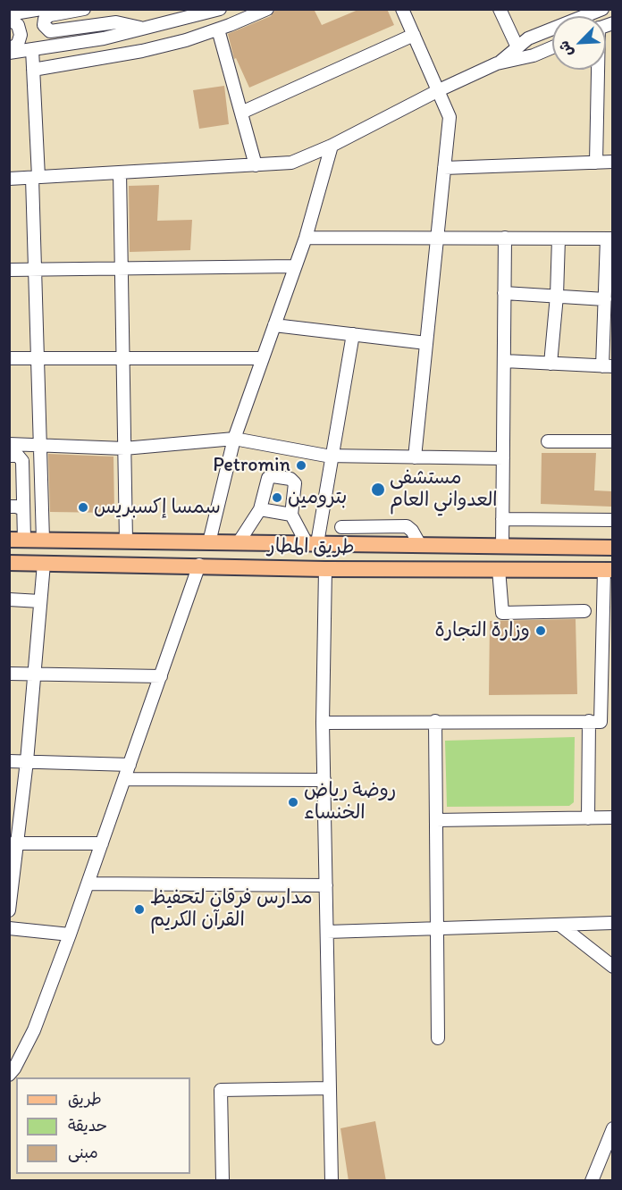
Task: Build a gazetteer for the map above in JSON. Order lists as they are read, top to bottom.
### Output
{
  "streets": {
    "main road": ["طريق المطار"]
  },
  "places": [
    "Petromin",
    "مستشفى العدواني العام",
    "بترومين",
    "سمسا إكسبريس",
    "وزارة التجارة",
    "روضة رياض الخنساء",
    "مدارس فرقان لتحفيظ القرآن الكريم"
  ],
  "legend": ["طريق", "حديقة", "مبنى"],
  "north": "bottom left"
}
